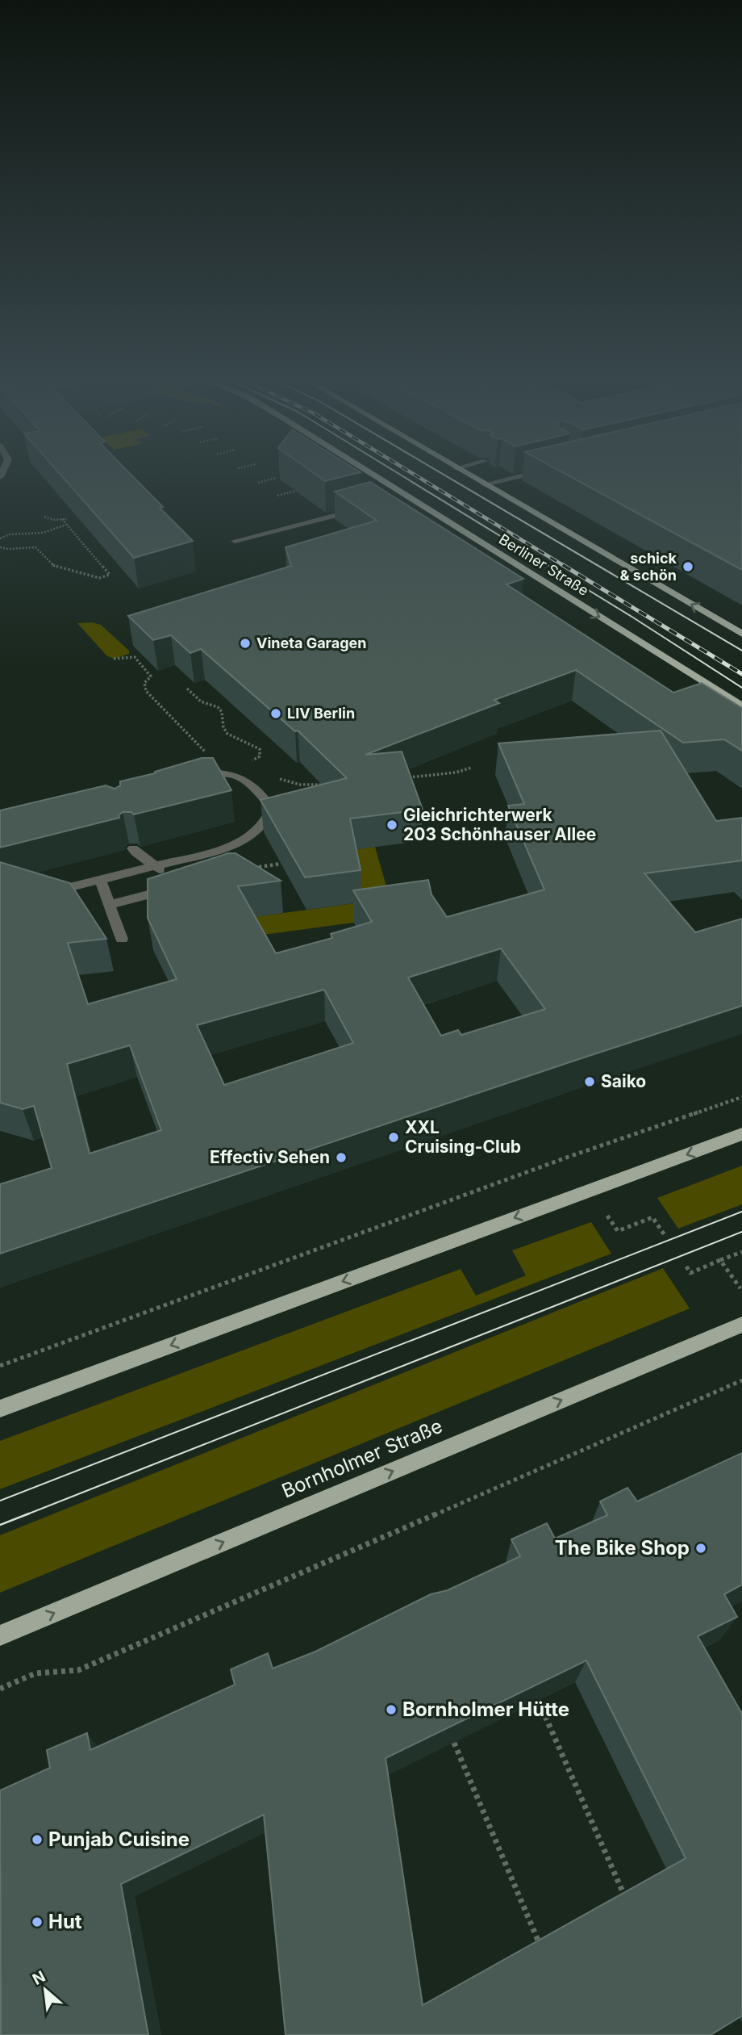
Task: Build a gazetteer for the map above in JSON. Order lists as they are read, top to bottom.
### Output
{
  "streets": {
    "main road": ["Berliner Straße", "Bornholmer Straße"]
  },
  "one_way": ["Bornholmer Straße"],
  "places": [
    "schick & schön",
    "Vineta Garagen",
    "LIV Berlin",
    "Gleichrichterwerk 203 Schönhauser Allee",
    "Saiko",
    "XXL Cruising-Club",
    "Effectiv Sehen",
    "The Bike Shop",
    "Bornholmer Hütte",
    "Punjab Cuisine",
    "Hut"
  ],
  "north": "top left"
}
